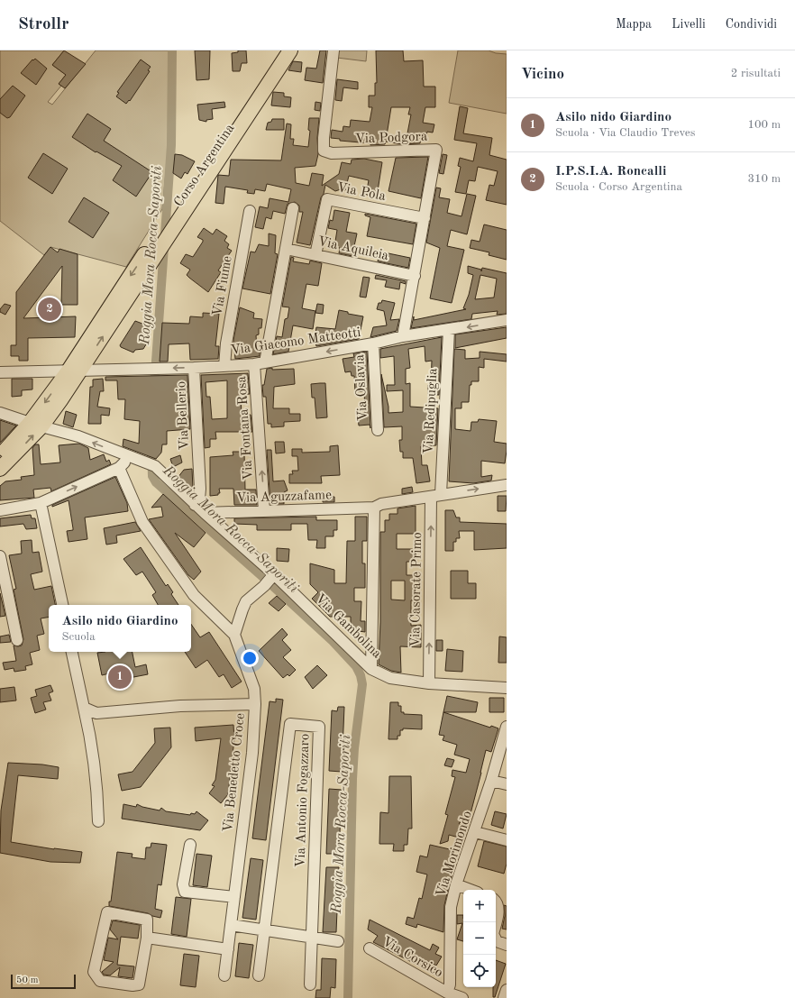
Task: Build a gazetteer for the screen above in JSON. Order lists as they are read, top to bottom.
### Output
{
  "streets": {
    "main road": ["Corso Argentina"],
    "street": [
      "Via Podgora",
      "Via Pola",
      "Via Aquileia",
      "Via Fiume",
      "Via Giacomo Matteotti",
      "Via Oslavia",
      "Via Redipuglia",
      "Via Bellerio",
      "Via Fontana Rosa",
      "Via Aguzzafame",
      "Via Casorate Primo",
      "Via Gambolina",
      "Via Benedetto Croce",
      "Via Antonio Fogazzaro",
      "Via Morimondo",
      "Via Corsico"
    ]
  },
  "crossings": [
    ["Via Podgora", "Via Pola"],
    ["Via Podgora", "Via Aquileia"],
    ["Via Podgora", "Via Giacomo Matteotti"],
    ["Corso Argentina", "Via Giacomo Matteotti"],
    ["Via Pola", "Via Aquileia"],
    ["Via Fiume", "Via Giacomo Matteotti"],
    ["Via Giacomo Matteotti", "Via Oslavia"],
    ["Via Giacomo Matteotti", "Via Redipuglia"],
    ["Via Giacomo Matteotti", "Via Bellerio"],
    ["Via Giacomo Matteotti", "Via Fontana Rosa"],
    ["Via Redipuglia", "Via Aguzzafame"],
    ["Via Redipuglia", "Via Casorate Primo"],
    ["Via Fontana Rosa", "Via Aguzzafame"],
    ["Via Aguzzafame", "Via Casorate Primo"],
    ["Via Aguzzafame", "Via Gambolina"],
    ["Via Casorate Primo", "Via Gambolina"],
    ["Via Morimondo", "Via Corsico"]
  ],
  "one_way": ["Via Giacomo Matteotti", "Via Fontana Rosa"],
  "water": ["Roggia Mora Rocca-Saporiti"],
  "scale_bar": "50 m",
  "page": {
    "header": "Strollr",
    "nav": ["Mappa", "Livelli", "Condividi"],
    "heading": ["Vicino", "2 risultati"],
    "list": [
      {
        "mark": "1",
        "name": "Asilo nido Giardino",
        "note": "Scuola · Via Claudio Treves",
        "value": "100 m"
      },
      {
        "mark": "2",
        "name": "I.P.S.I.A. Roncalli",
        "note": "Scuola · Corso Argentina",
        "value": "310 m"
      }
    ],
    "pins": ["2", "1"],
    "popup": ["Asilo nido Giardino", "Scuola"],
    "map_buttons": ["+", "−"],
    "scale": "50 m"
  }
}
